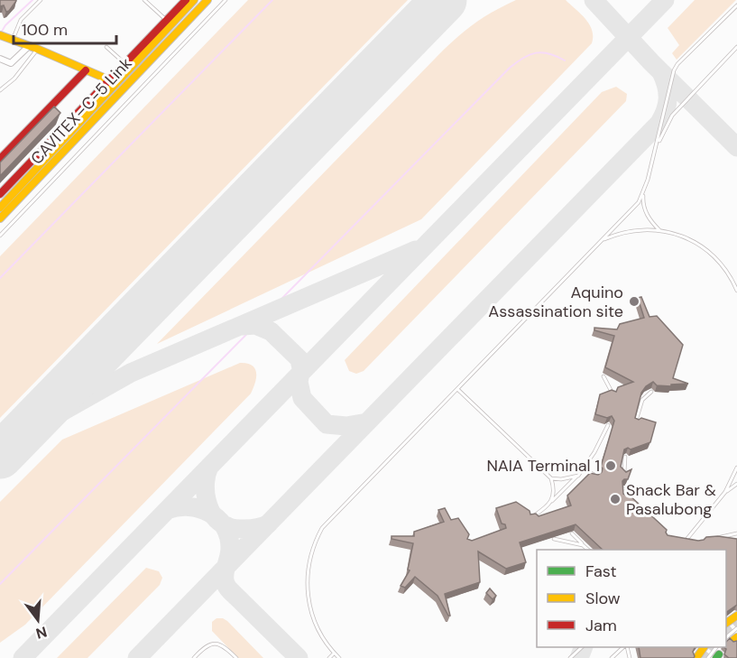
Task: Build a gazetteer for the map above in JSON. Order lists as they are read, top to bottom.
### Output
{
  "streets": {
    "main road": ["CAVITEX–C-5 Link"]
  },
  "places": ["Aquino Assassination site", "NAIA Terminal 1", "Snack Bar & Pasalubong"],
  "legend": ["Fast", "Slow", "Jam"],
  "scale_bar": "100 m",
  "north": "bottom"
}
